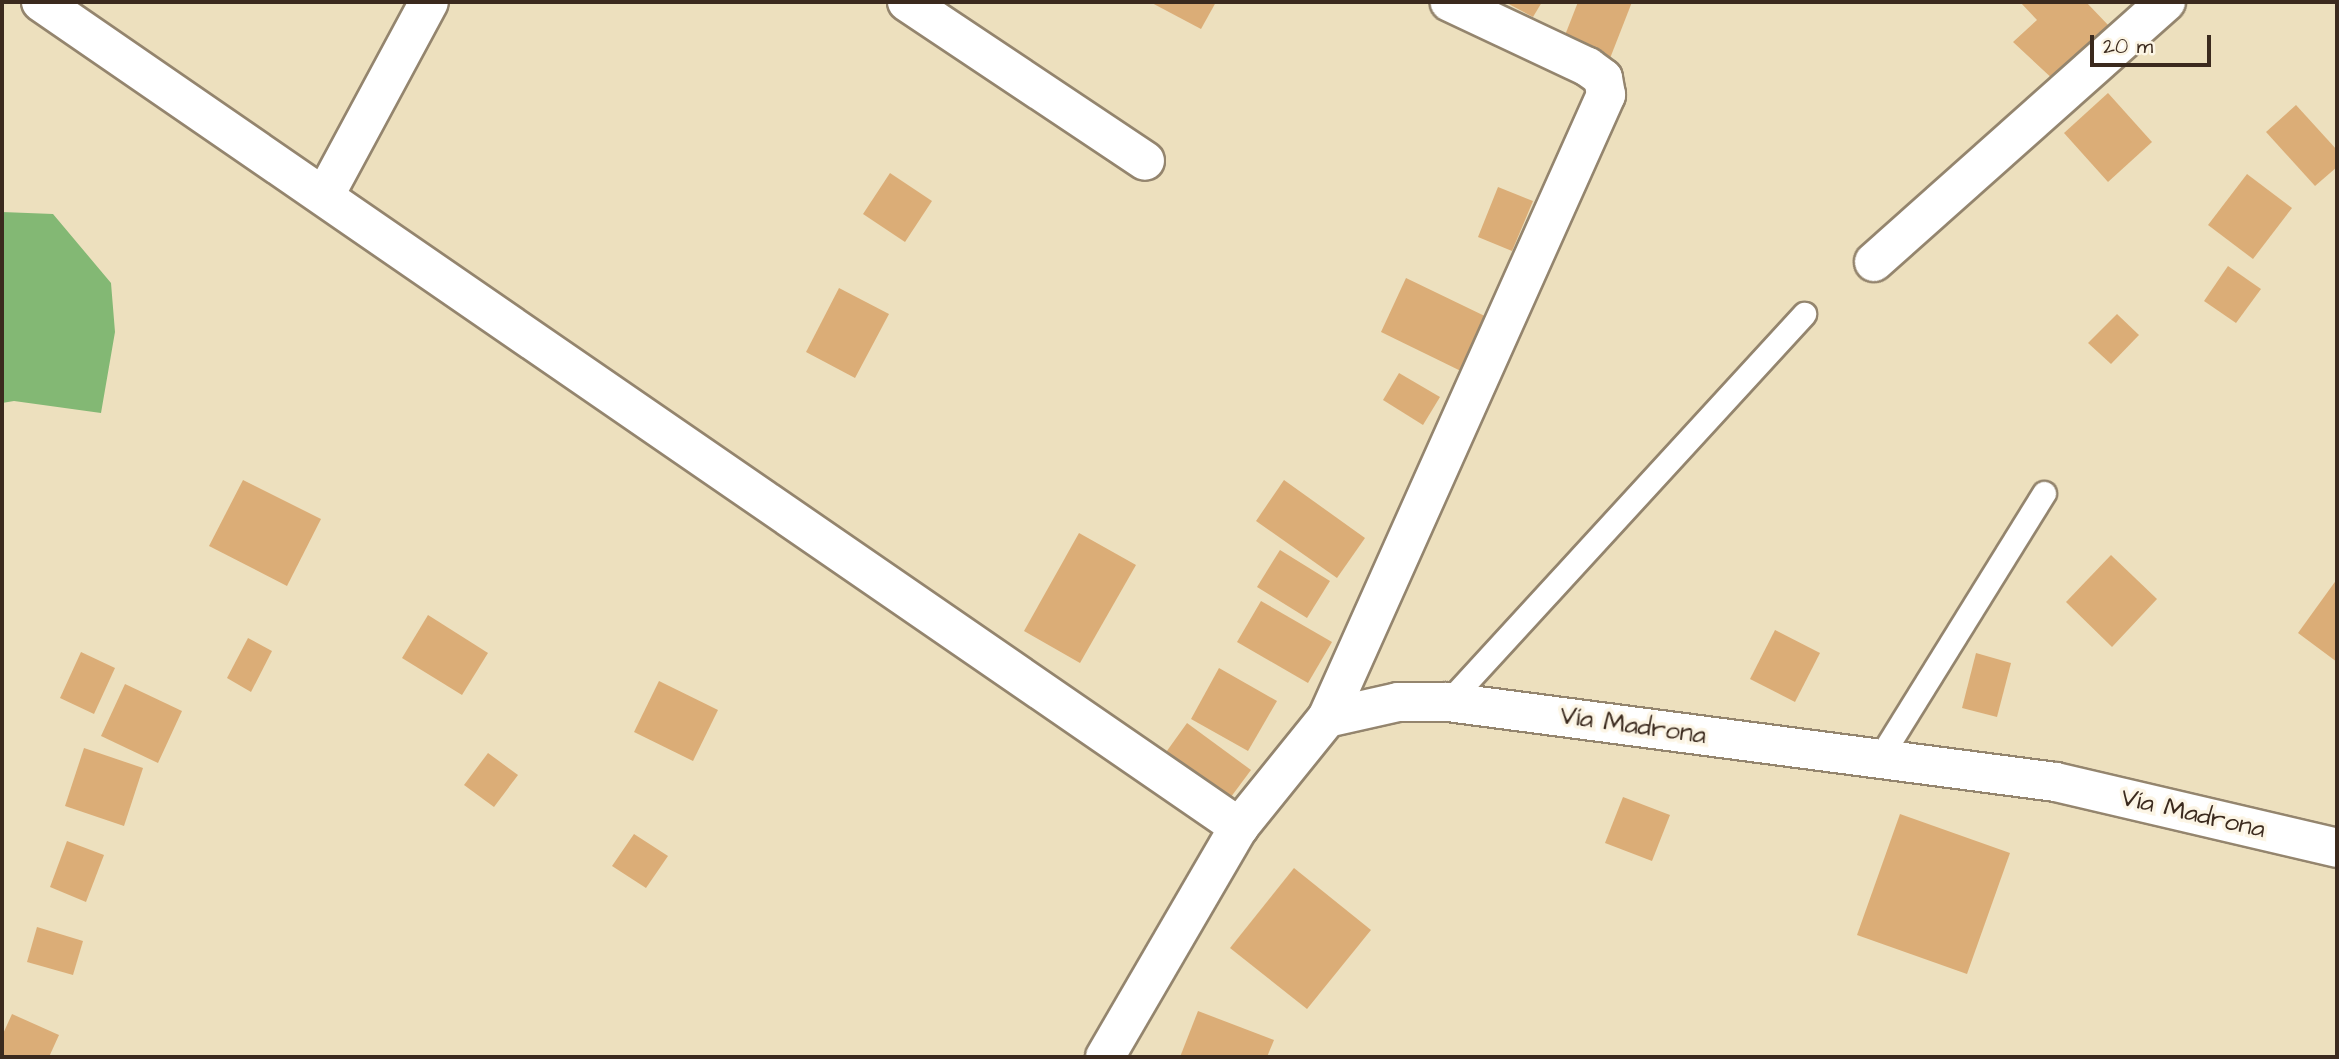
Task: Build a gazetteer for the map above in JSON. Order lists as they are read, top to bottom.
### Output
{
  "streets": {
    "street": ["Vía Madrona"]
  },
  "scale_bar": "20 m"
}
